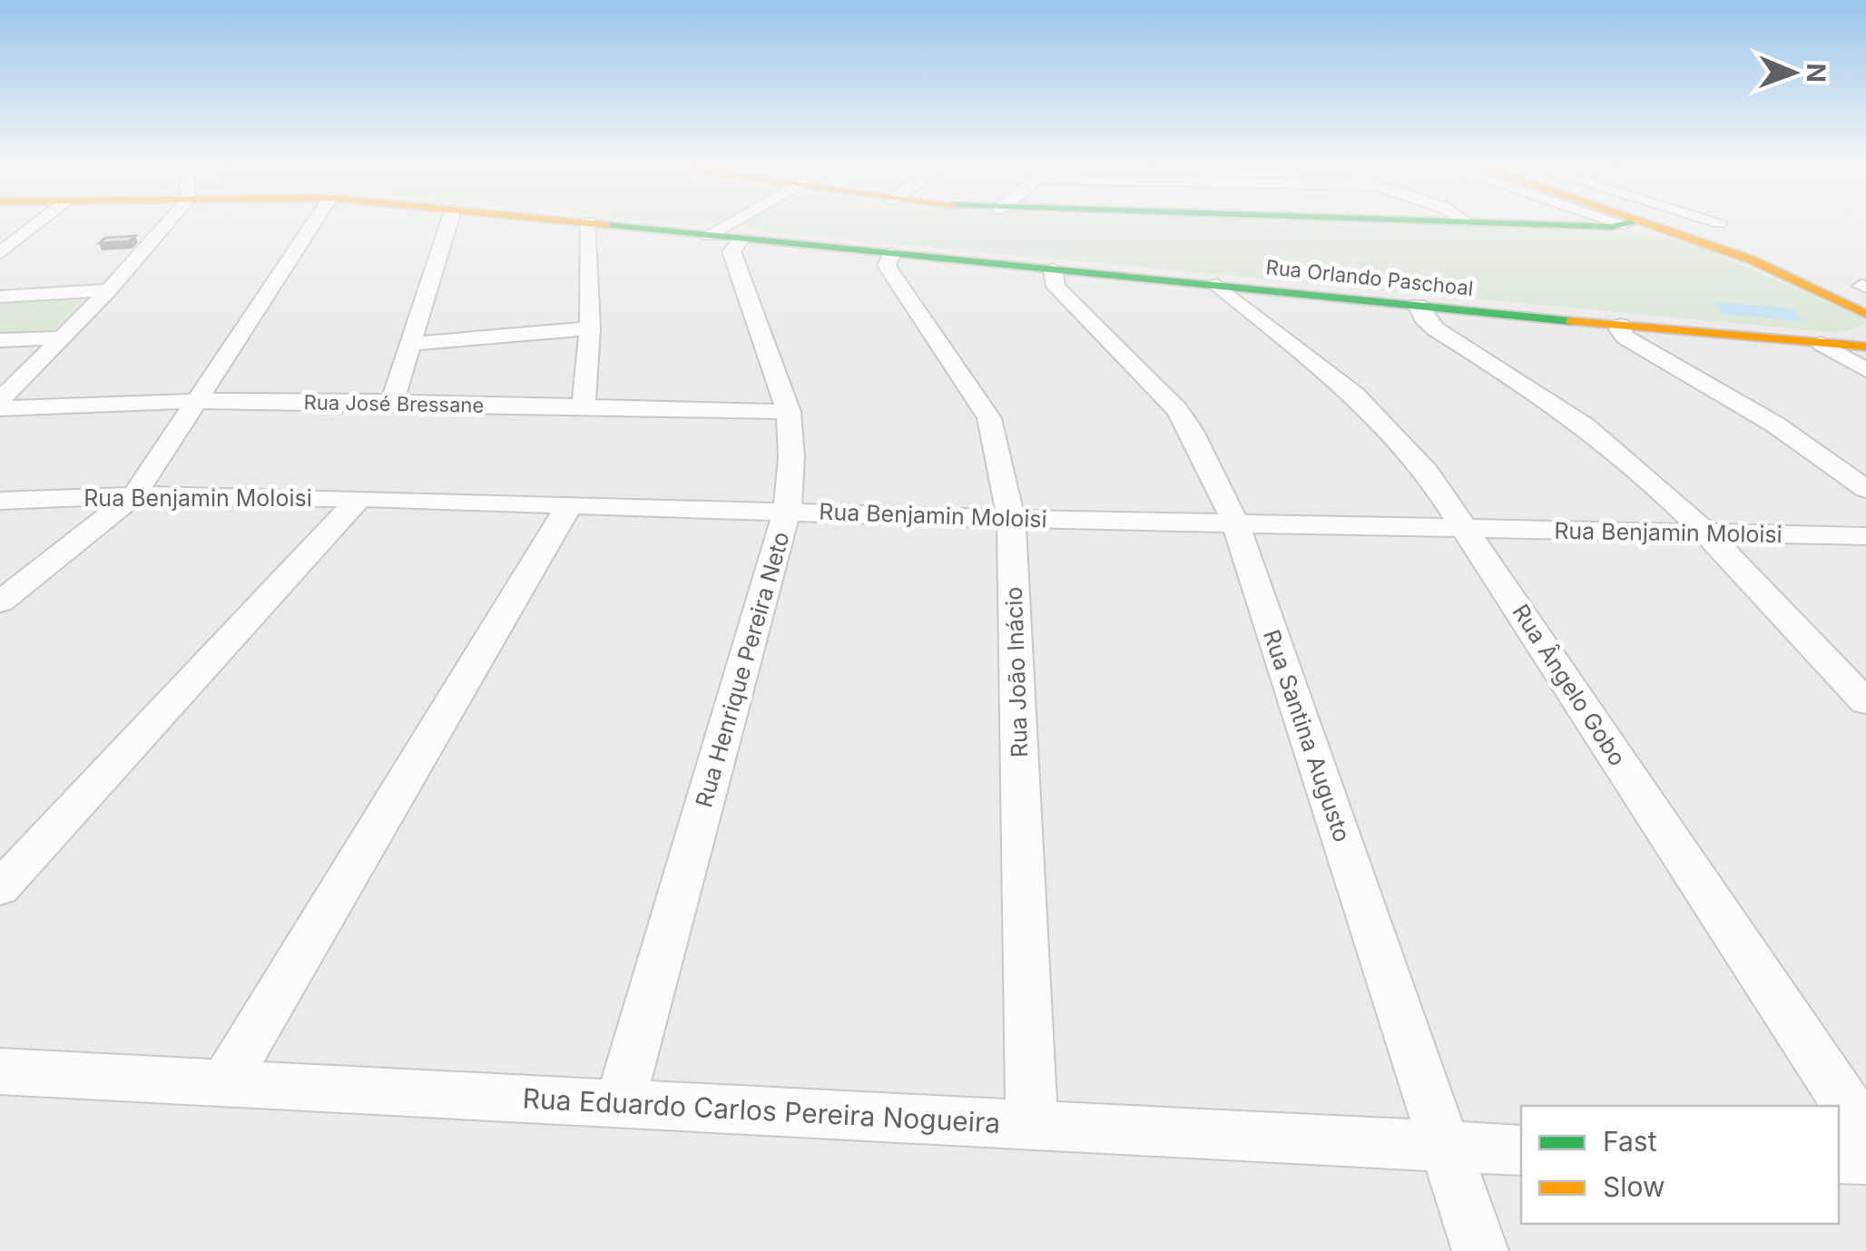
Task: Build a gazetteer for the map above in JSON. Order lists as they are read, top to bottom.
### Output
{
  "streets": {
    "street": [
      "Rua Orlando Paschoal",
      "Rua José Bressane",
      "Rua Benjamin Moloisi",
      "Rua Henrique Pereira Neto",
      "Rua João Inácio",
      "Rua Ângelo Gobo",
      "Rua Santina Augusto",
      "Rua Eduardo Carlos Pereira Nogueira"
    ]
  },
  "crossings": [
    ["Rua Orlando Paschoal", "Rua Henrique Pereira Neto"],
    ["Rua Orlando Paschoal", "Rua João Inácio"],
    ["Rua Orlando Paschoal", "Rua Ângelo Gobo"],
    ["Rua Orlando Paschoal", "Rua Santina Augusto"],
    ["Rua José Bressane", "Rua Henrique Pereira Neto"],
    ["Rua Benjamin Moloisi", "Rua Henrique Pereira Neto"],
    ["Rua Benjamin Moloisi", "Rua João Inácio"],
    ["Rua Benjamin Moloisi", "Rua Ângelo Gobo"],
    ["Rua Benjamin Moloisi", "Rua Santina Augusto"],
    ["Rua Henrique Pereira Neto", "Rua Eduardo Carlos Pereira Nogueira"],
    ["Rua João Inácio", "Rua Eduardo Carlos Pereira Nogueira"],
    ["Rua Santina Augusto", "Rua Eduardo Carlos Pereira Nogueira"]
  ],
  "legend": ["Fast", "Slow"],
  "north": "right"
}
